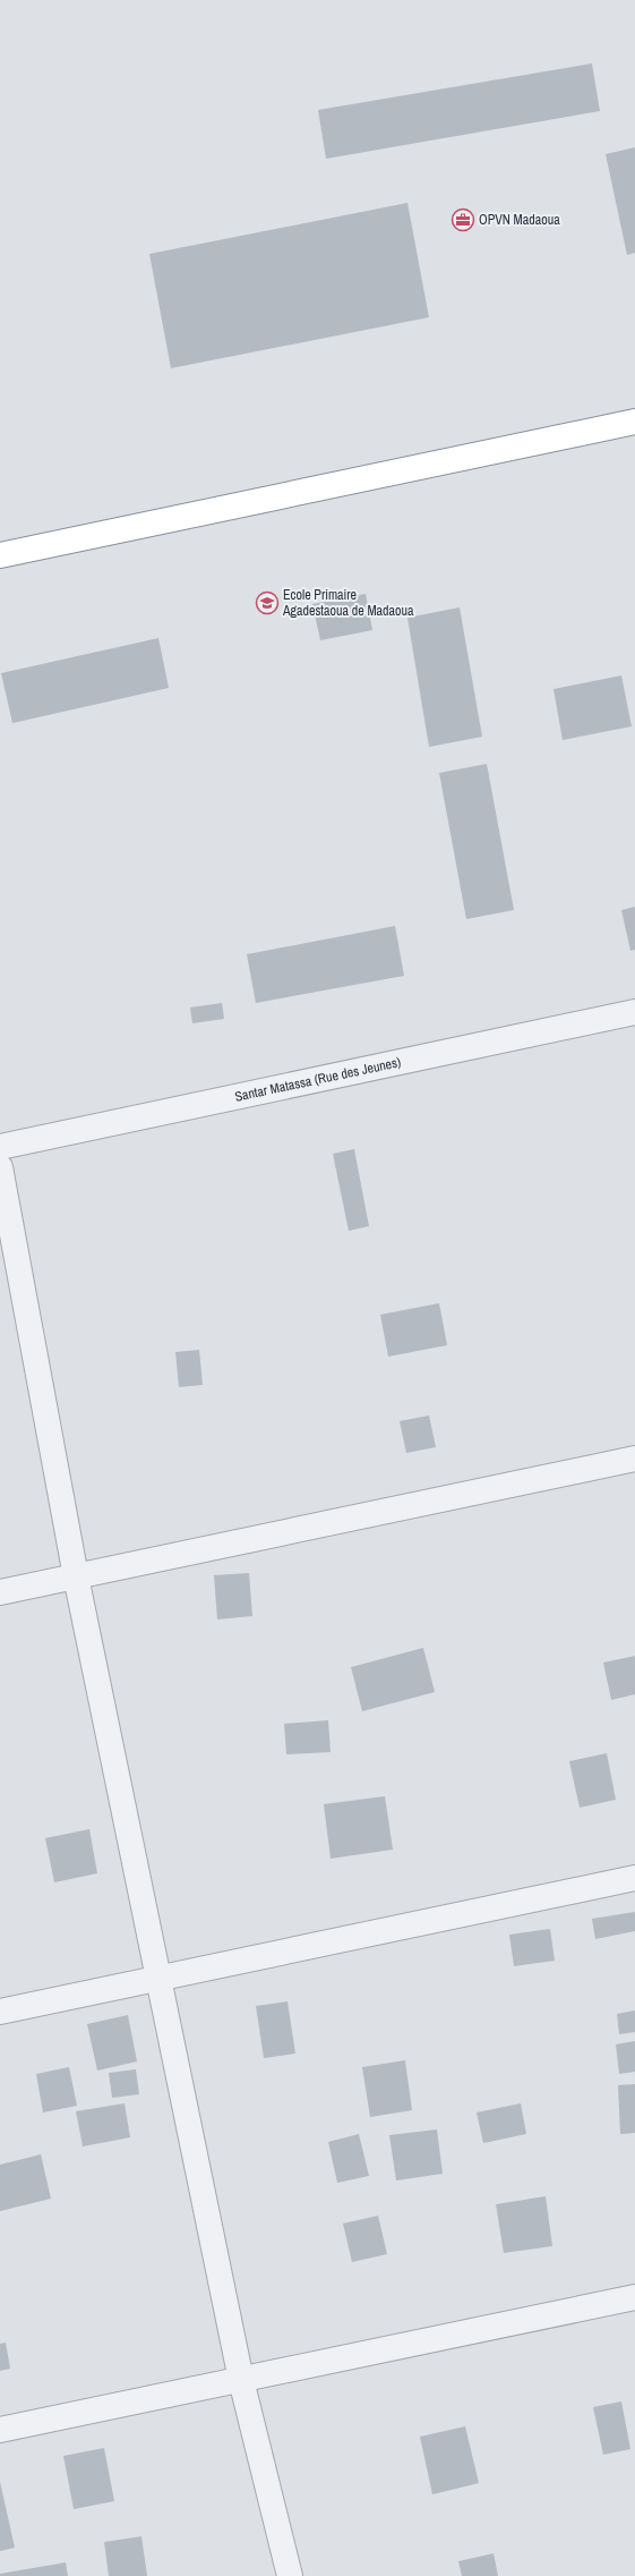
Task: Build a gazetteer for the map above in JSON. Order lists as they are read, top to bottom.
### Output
{
  "streets": {
    "street": ["Santar Matassa (Rue des Jeunes)"]
  },
  "places": {
    "office": ["OPVN Madaoua"],
    "school or university": ["Ecole Primaire Agadestaoua de Madaoua"]
  }
}
